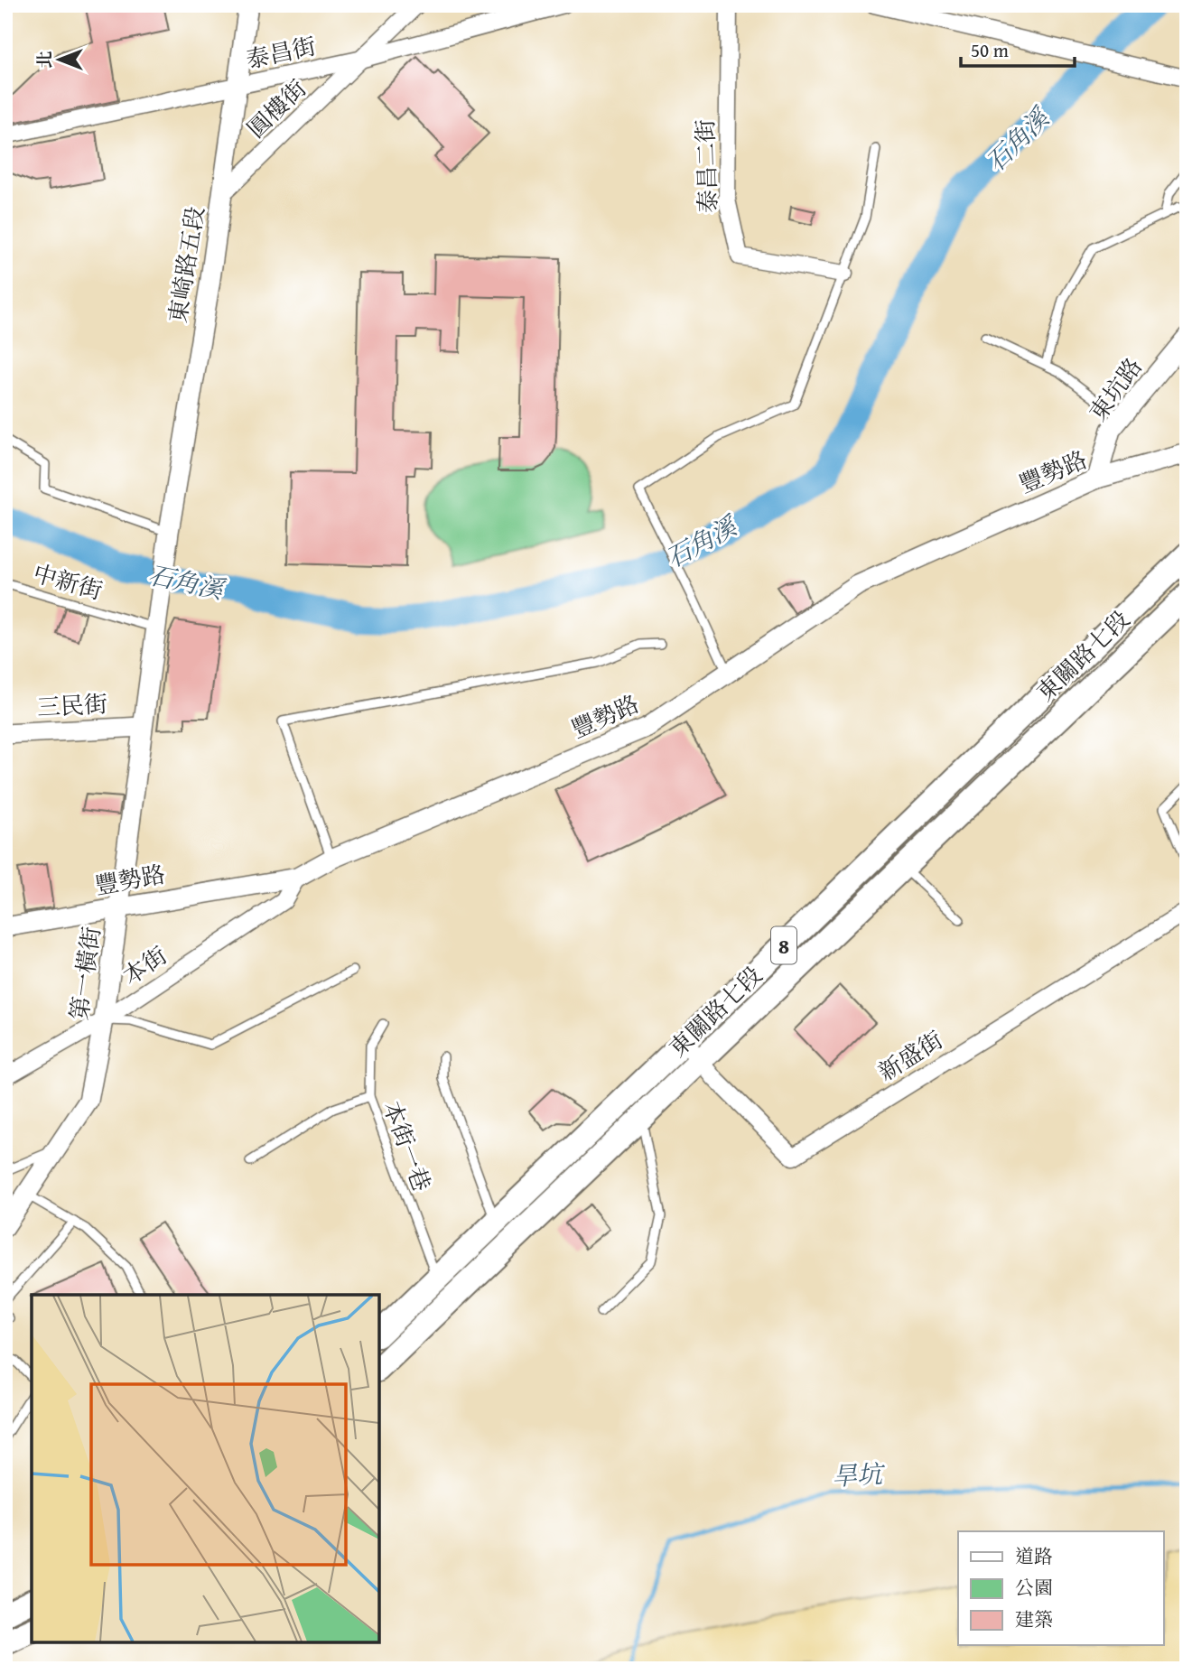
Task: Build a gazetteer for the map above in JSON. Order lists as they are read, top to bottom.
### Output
{
  "streets": {
    "main road": ["東關路七段", "8"],
    "street": [
      "泰昌街",
      "圓樓街",
      "泰昌二街",
      "東崎路五段",
      "東坑路",
      "豐勢路",
      "三民街",
      "本街",
      "第一橫街",
      "新盛街"
    ],
    "lane": ["中新街", "本街一巷"]
  },
  "crossings": [
    ["泰昌街", "圓樓街"],
    ["泰昌街", "東崎路五段"],
    ["圓樓街", "東崎路五段"],
    ["東崎路五段", "中新街"],
    ["東崎路五段", "第一橫街"],
    ["東坑路", "豐勢路"],
    ["豐勢路", "本街"],
    ["豐勢路", "第一橫街"],
    ["中新街", "第一橫街"],
    ["東關路七段", "新盛街"],
    ["東關路七段", "本街一巷"],
    ["三民街", "第一橫街"],
    ["本街", "第一橫街"]
  ],
  "water": ["石角溪", "旱坑"],
  "legend": ["道路", "公園", "建築"],
  "scale_bar": "50 m",
  "north": "left"
}
